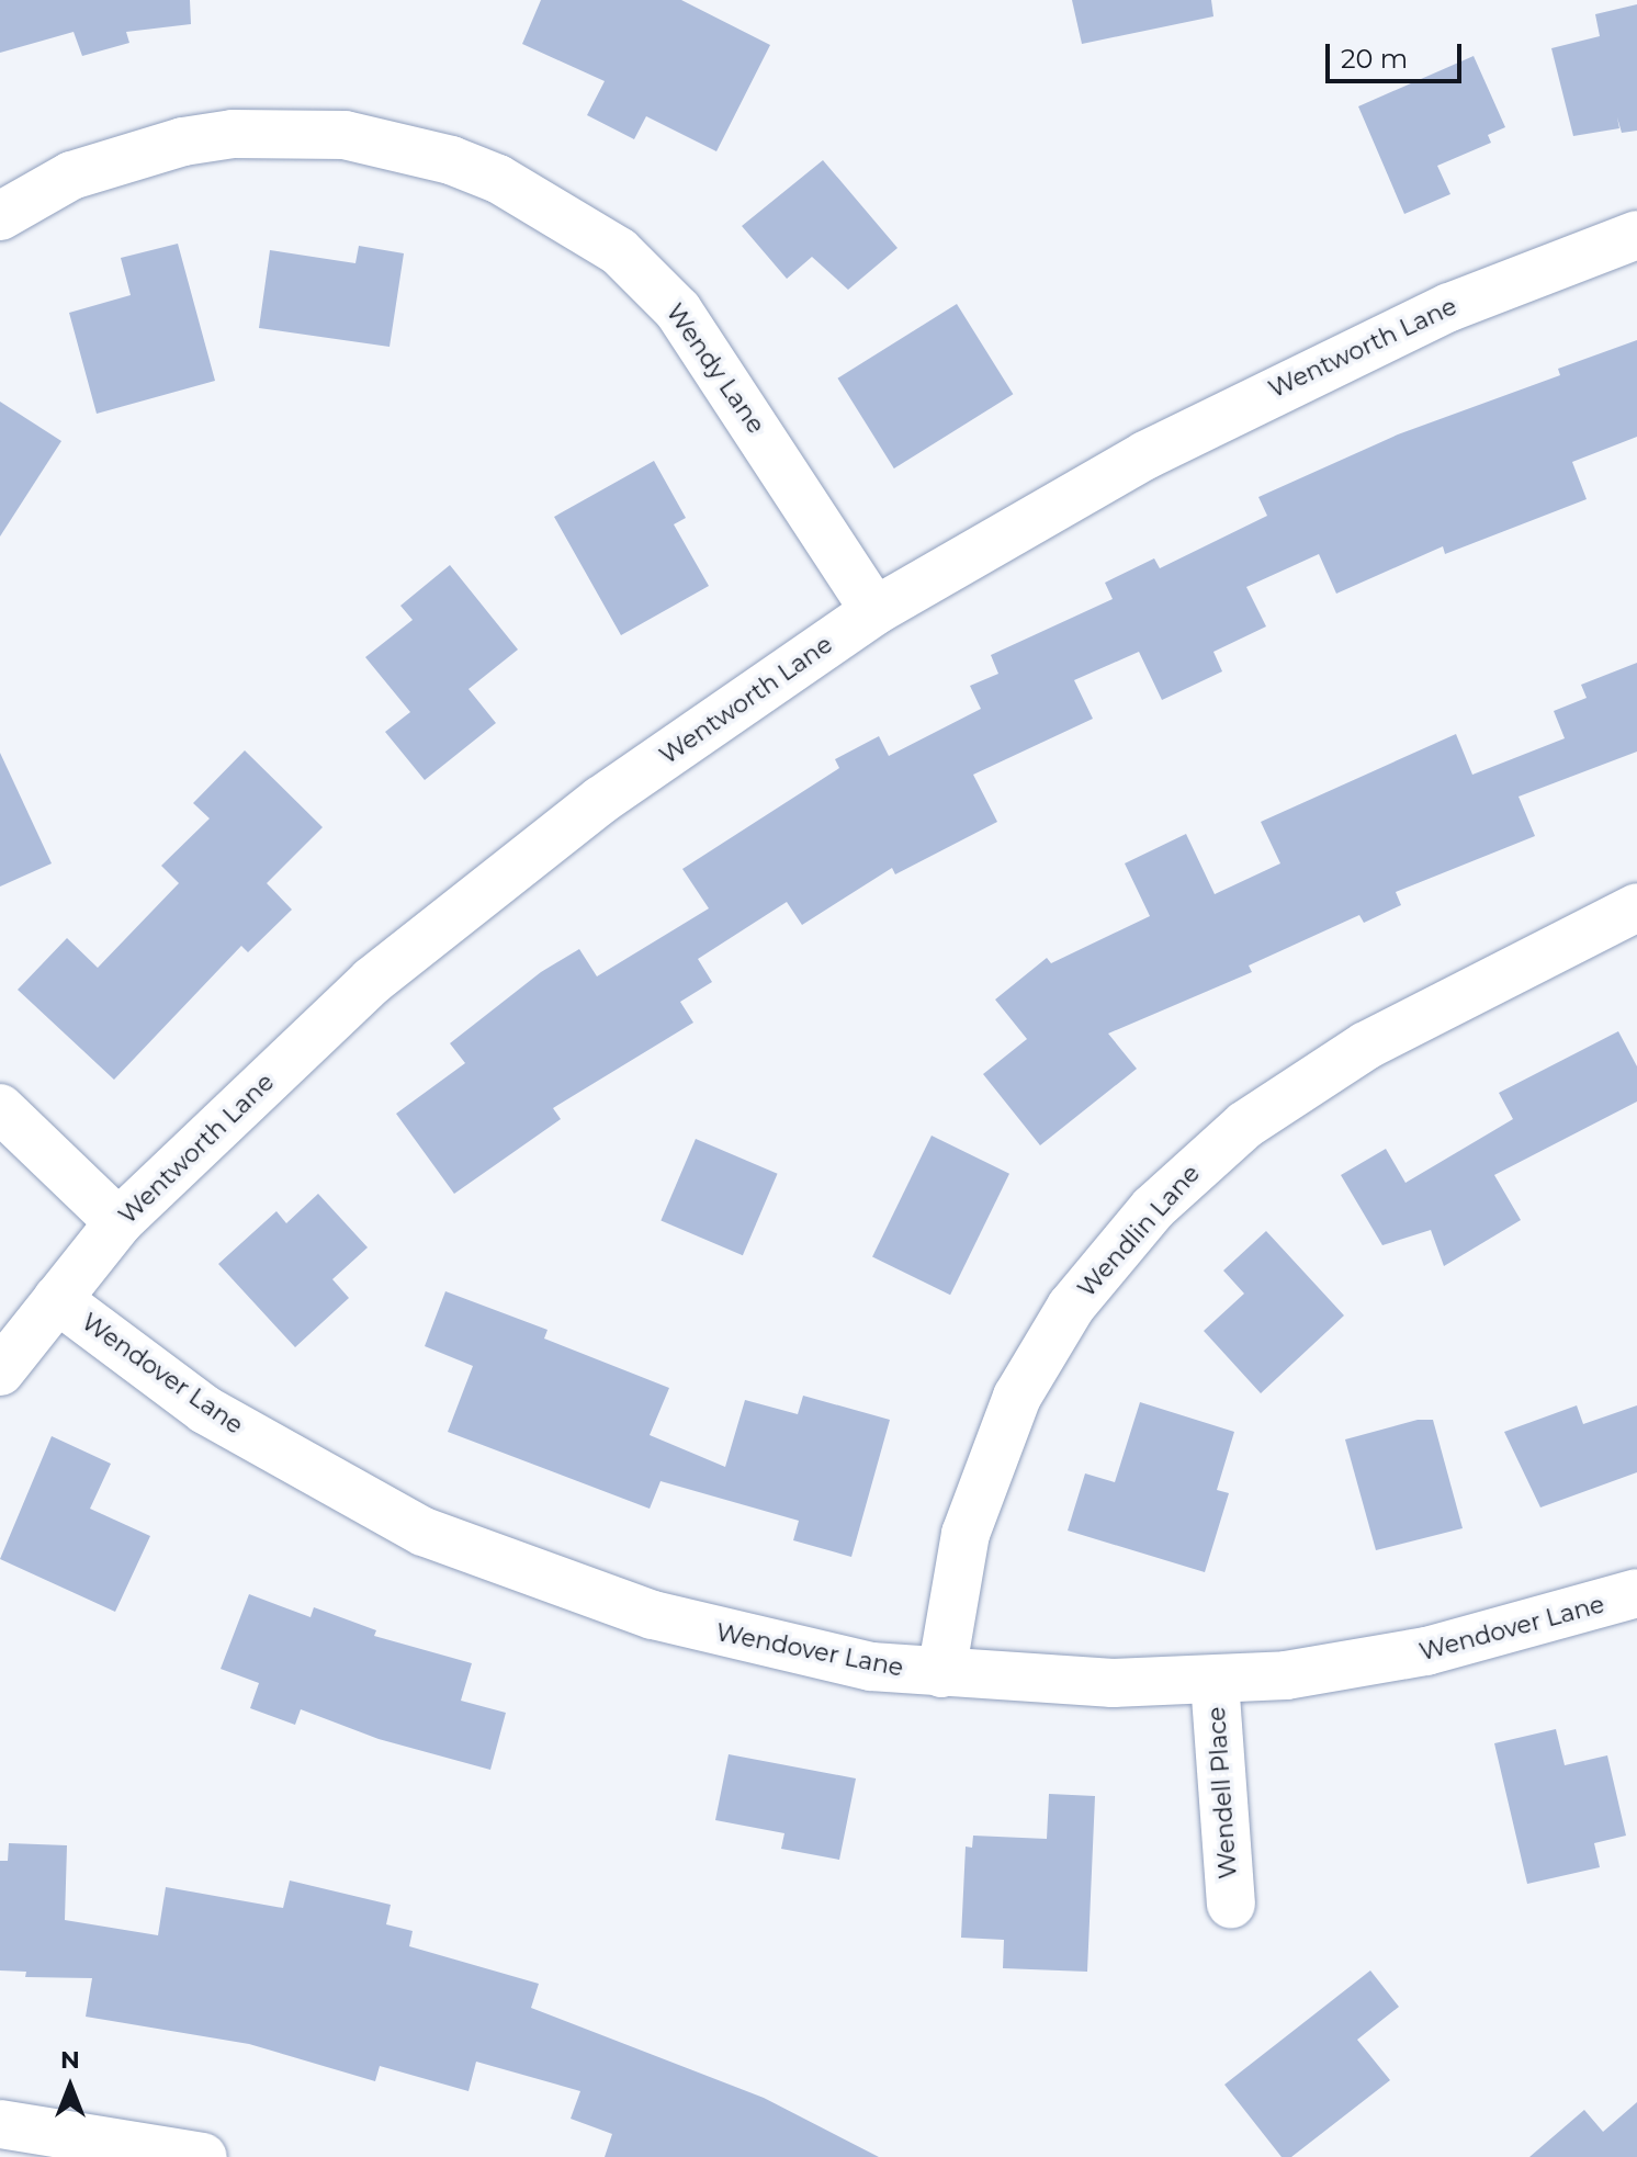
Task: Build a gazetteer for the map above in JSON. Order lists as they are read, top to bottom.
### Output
{
  "streets": {
    "street": [
      "Wentworth Lane",
      "Wendy Lane",
      "Wendlin Lane",
      "Wendover Lane",
      "Wendell Place"
    ]
  },
  "crossings": [
    ["Wentworth Lane", "Wendy Lane"],
    ["Wentworth Lane", "Wendover Lane"],
    ["Wendlin Lane", "Wendover Lane"],
    ["Wendover Lane", "Wendell Place"]
  ],
  "scale_bar": "20 m",
  "north": "top"
}
